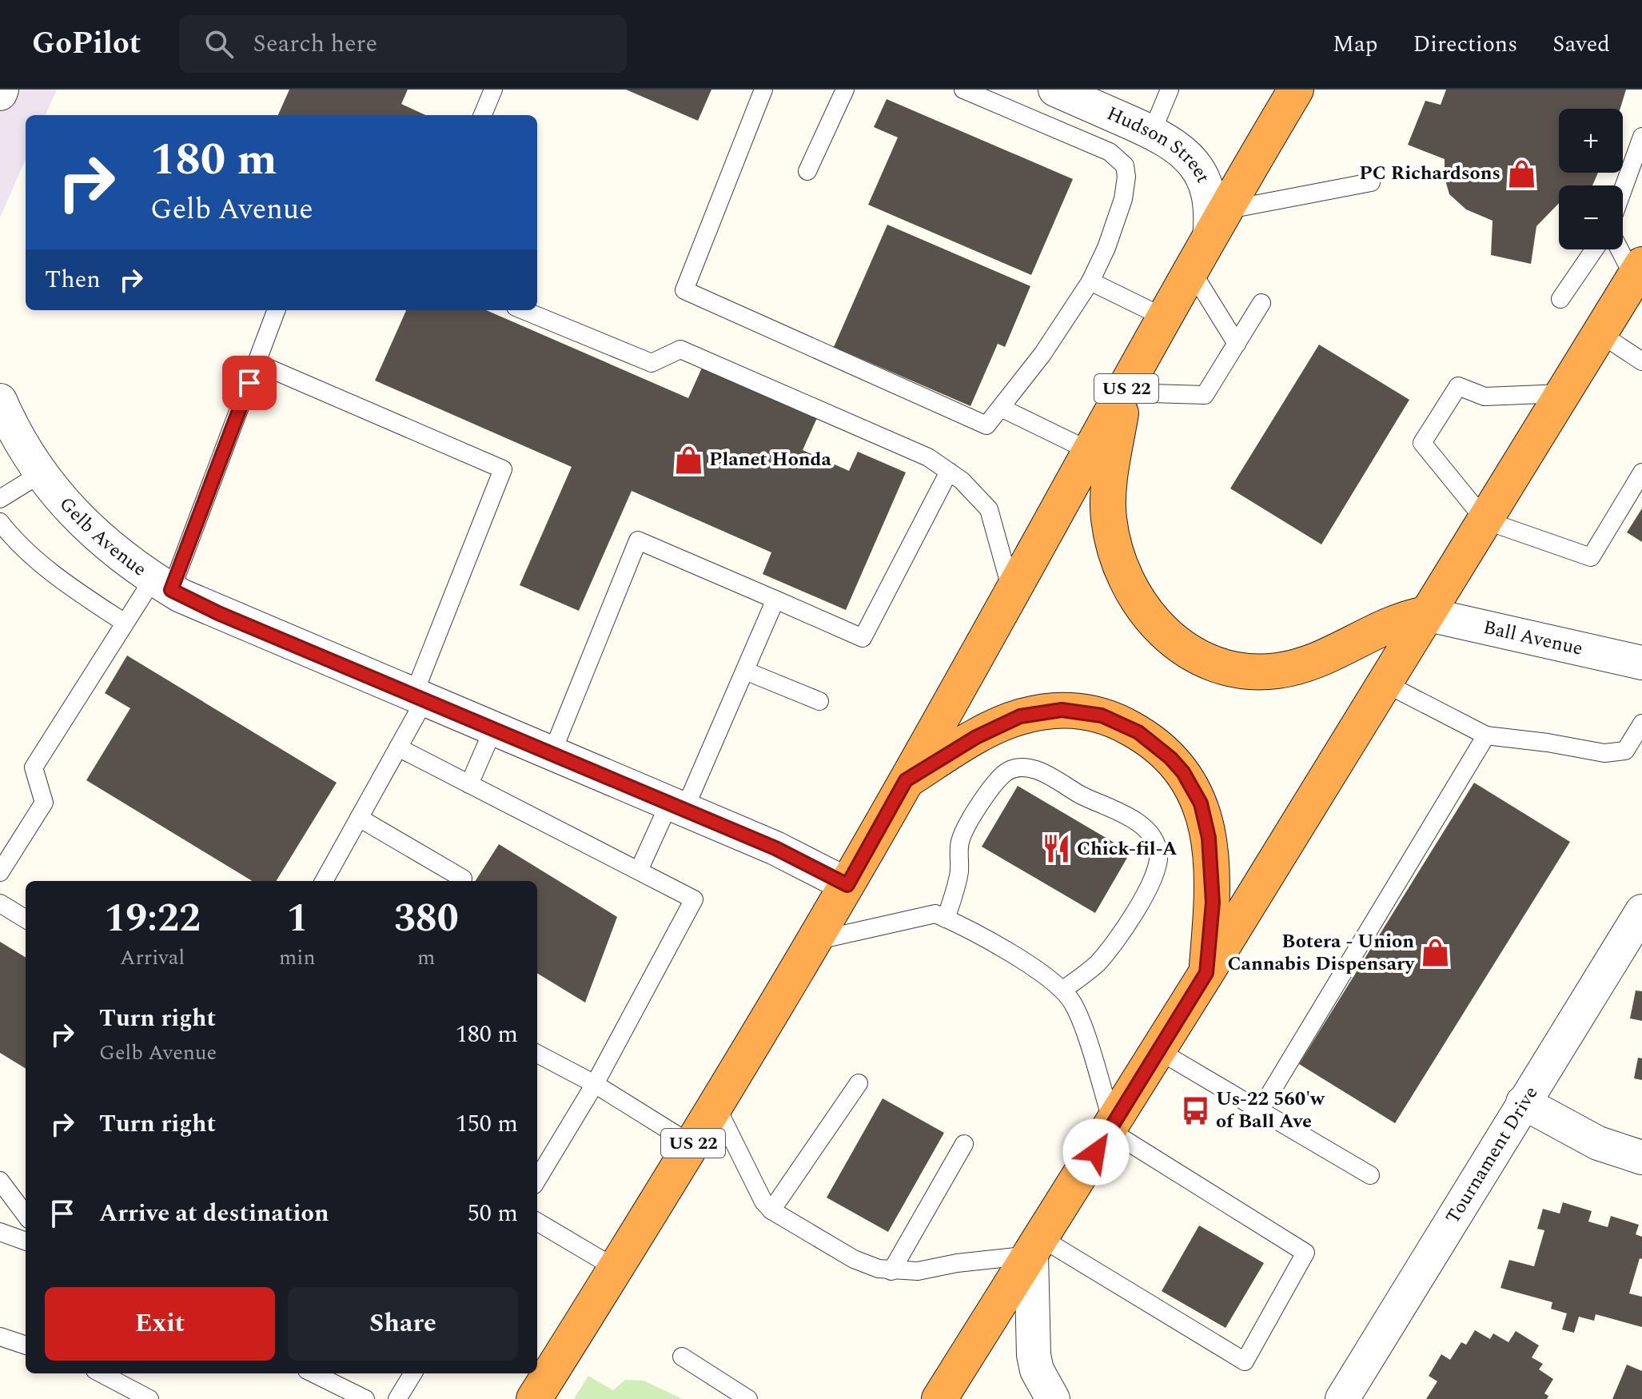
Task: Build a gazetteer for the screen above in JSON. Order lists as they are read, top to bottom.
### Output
{
  "streets": {
    "highway": ["US 22"],
    "street": [
      "Hudson Street",
      "Gelb Avenue",
      "Ball Avenue",
      "Tournament Drive"
    ]
  },
  "crossings": [
    ["Hudson Street", "US 22"],
    ["US 22", "Gelb Avenue"]
  ],
  "places": {
    "shop": ["PC Richardsons", "Planet Honda", "Botera - Union Cannabis Dispensary"],
    "restaurant": ["Chick-fil-A"],
    "bus stop": ["Us-22 560'w of Ball Ave"]
  },
  "page": {
    "header": "GoPilot",
    "search": "Search here",
    "nav": ["Map", "Directions", "Saved"],
    "map_buttons": ["+", "−"],
    "turn": ["180 m", "Gelb Avenue"],
    "then": "Then",
    "eta": [
      "19:22",
      "Arrival",
      "1",
      "min",
      "380",
      "m"
    ],
    "list": [
      {
        "name": "Turn right",
        "note": "Gelb Avenue",
        "value": "180 m"
      },
      {
        "name": "Turn right",
        "value": "150 m"
      },
      {
        "name": "Arrive at destination",
        "value": "50 m"
      }
    ],
    "buttons": ["Exit", "Share"]
  }
}
